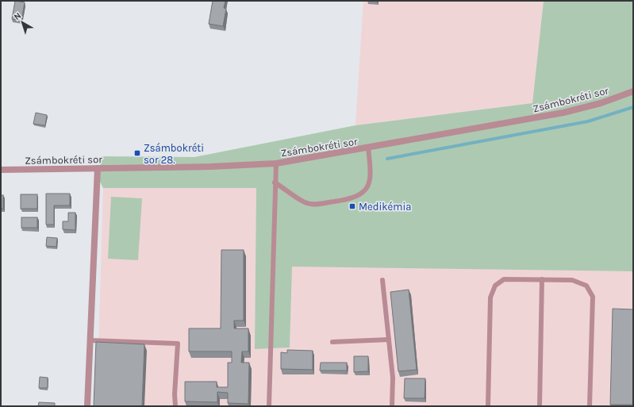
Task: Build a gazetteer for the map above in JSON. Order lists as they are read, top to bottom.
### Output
{
  "streets": {
    "street": ["Zsámbokréti sor"]
  },
  "places": {
    "transit": ["Zsámbokréti sor 28.", "Medikémia"]
  },
  "north": "top left"
}
